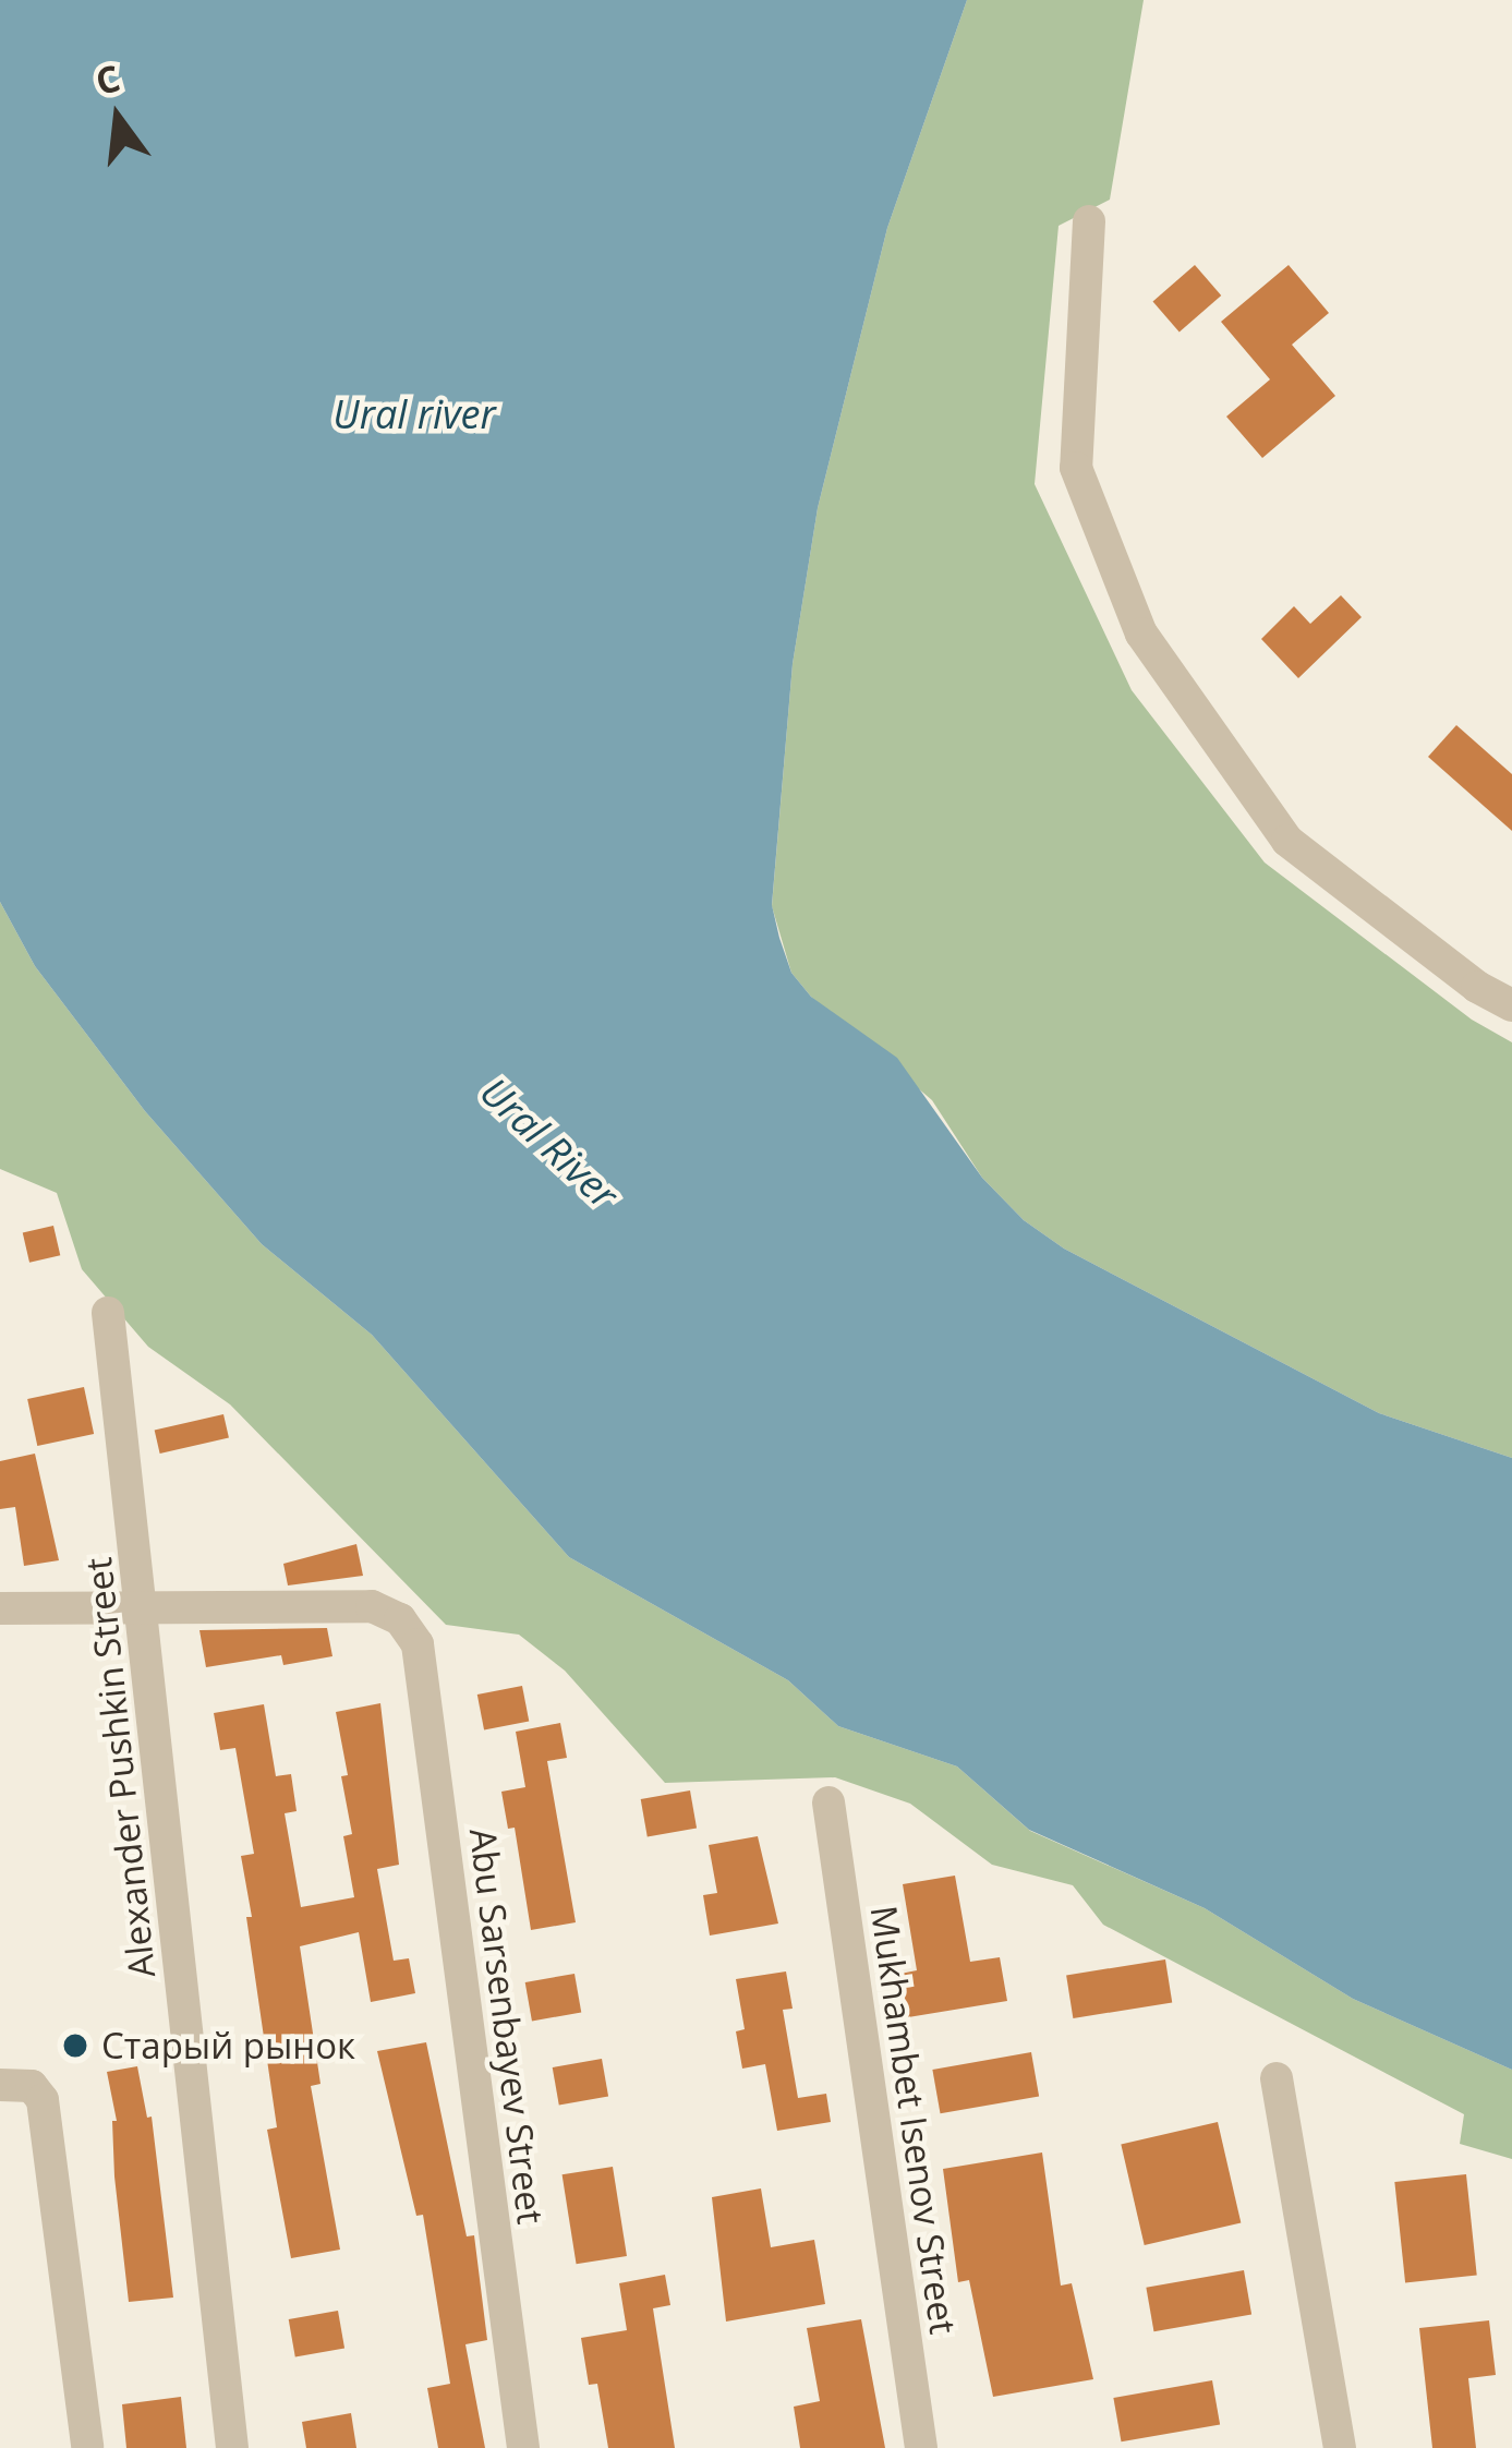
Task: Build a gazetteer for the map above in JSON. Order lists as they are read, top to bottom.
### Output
{
  "streets": {
    "street": ["Alexander Pushkin Street", "Abu Sarsenbayev Street", "Mukhambet Isenov Street"]
  },
  "crossings": [
    ["Alexander Pushkin Street", "Abu Sarsenbayev Street"]
  ],
  "water": ["Ural river", "Ural River"],
  "places": ["Старый рынок"],
  "north": "top"
}
